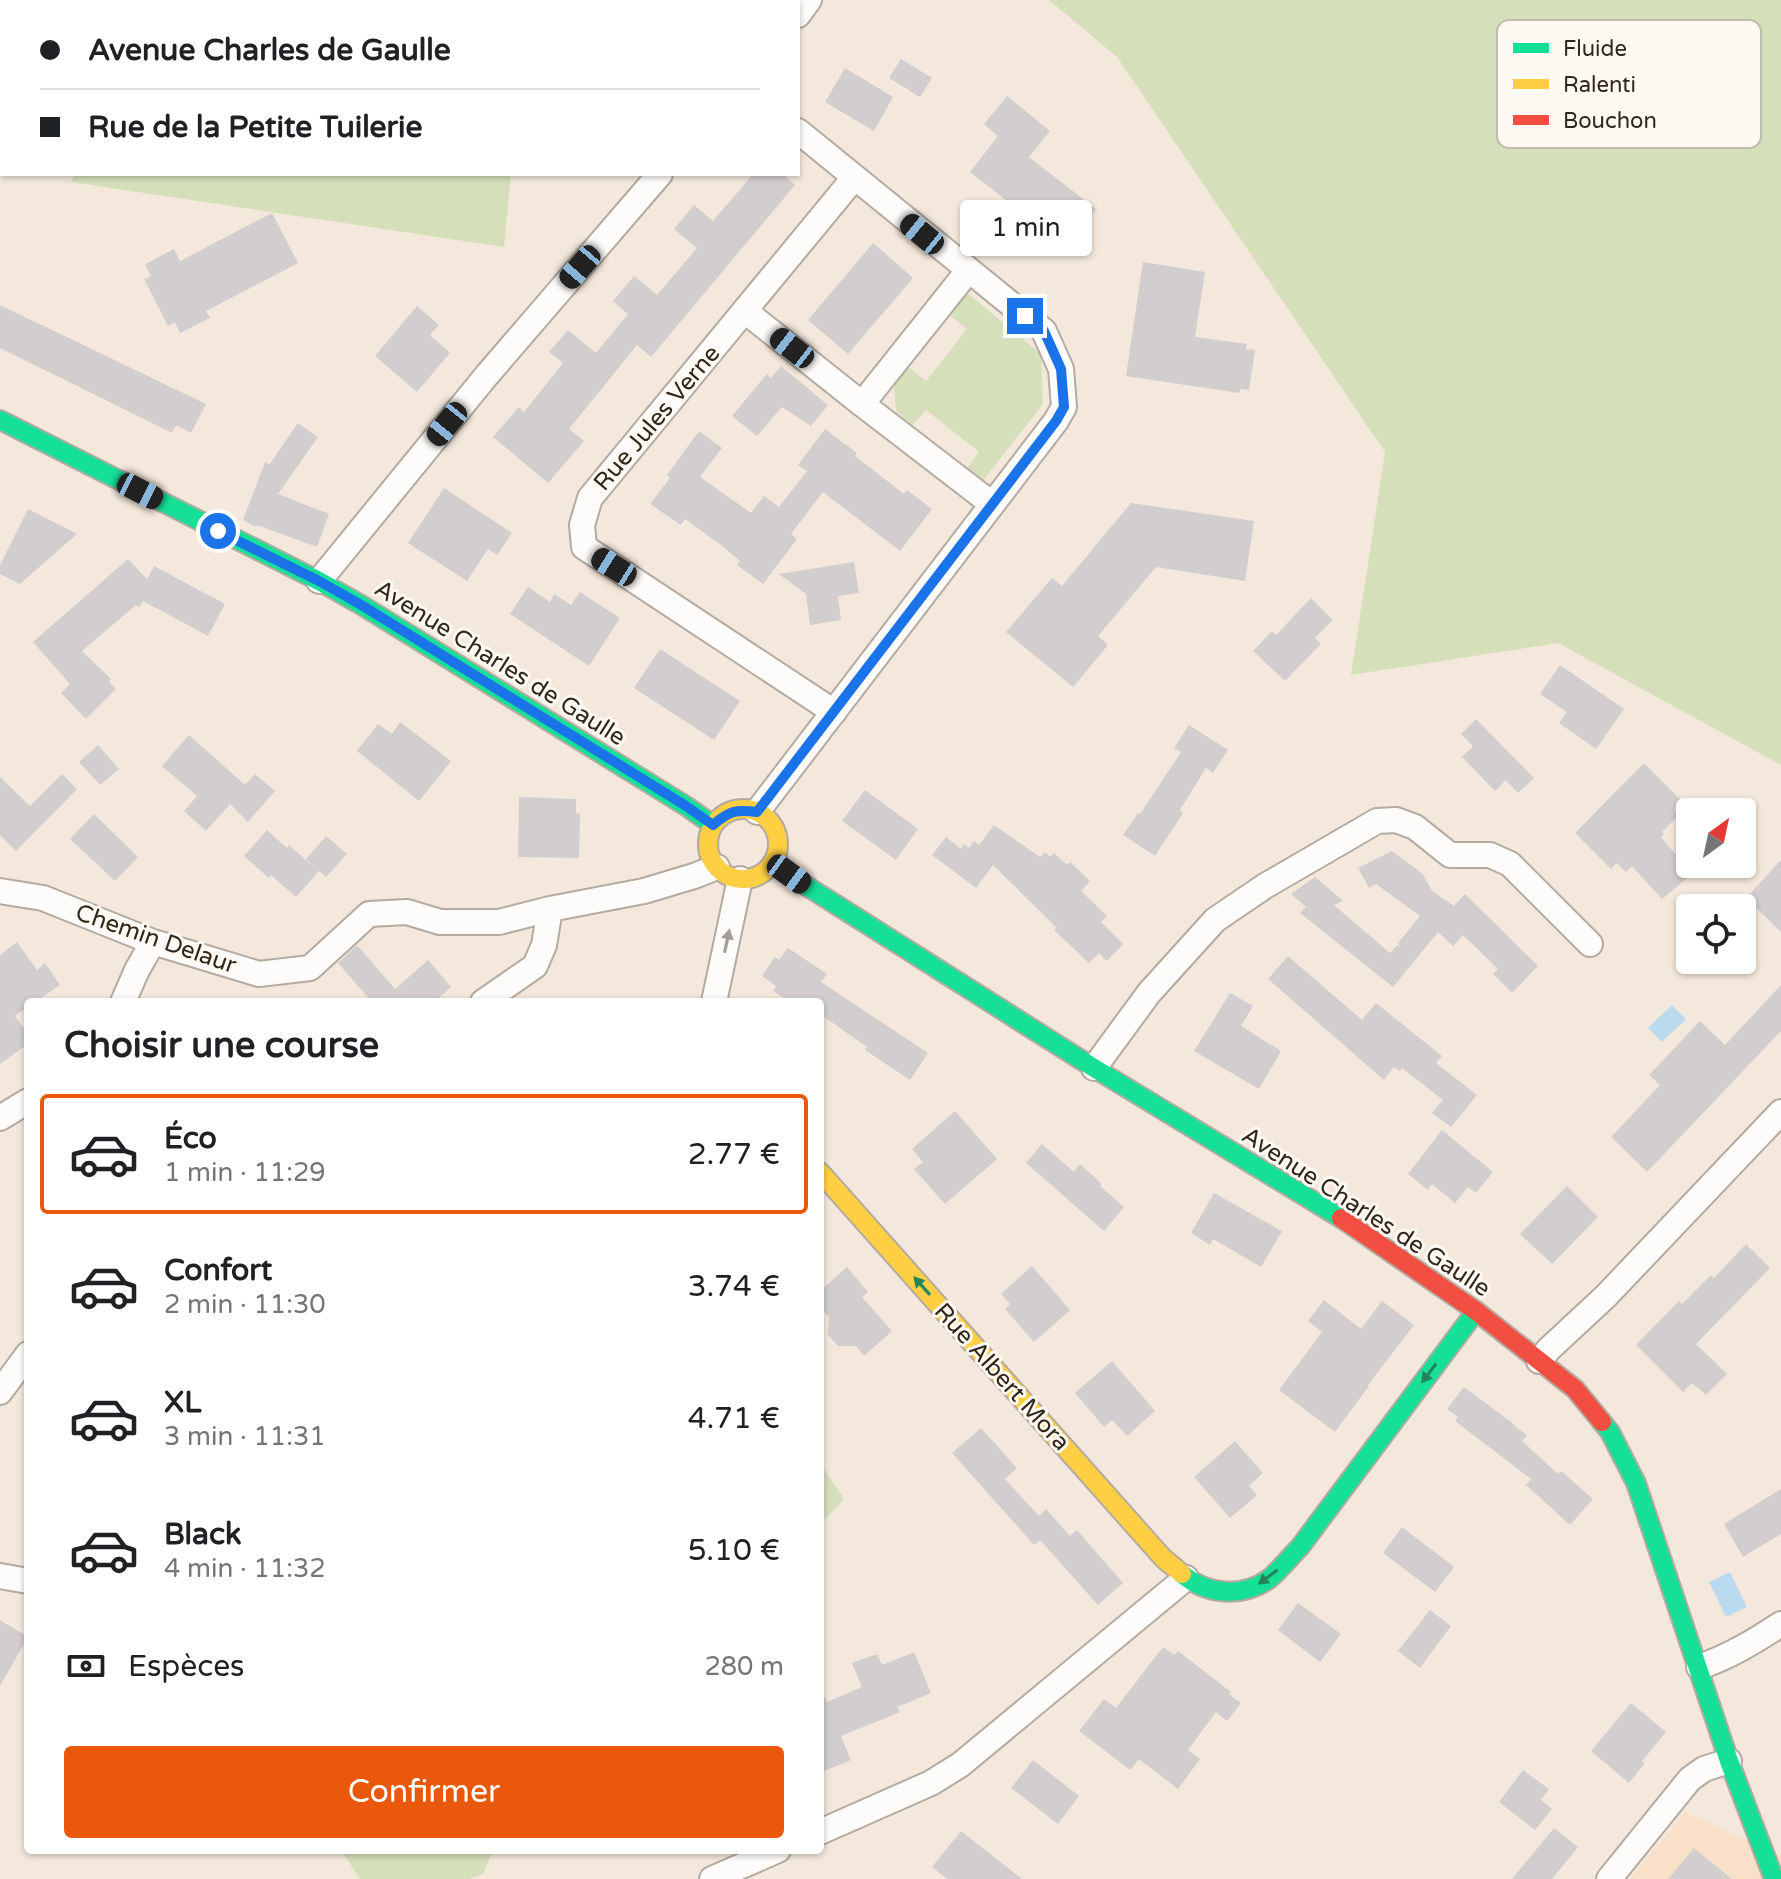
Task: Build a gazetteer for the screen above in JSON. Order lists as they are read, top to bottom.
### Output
{
  "streets": {
    "street": [
      "Rue Jules Verne",
      "Avenue Charles de Gaulle",
      "Chemin Delaur",
      "Rue Albert Mora"
    ]
  },
  "crossings": [
    ["Avenue Charles de Gaulle", "Chemin Delaur"],
    ["Avenue Charles de Gaulle", "Rue Albert Mora"]
  ],
  "legend": ["Fluide", "Ralenti", "Bouchon"],
  "north": "top right",
  "page": {
    "banner": ["Avenue Charles de Gaulle", "Rue de la Petite Tuilerie"],
    "bubble": "1 min",
    "heading": "Choisir une course",
    "list": [
      {
        "name": "Éco",
        "note": "1 min · 11:29",
        "value": "2.77 €"
      },
      {
        "name": "Confort",
        "note": "2 min · 11:30",
        "value": "3.74 €"
      },
      {
        "name": "XL",
        "note": "3 min · 11:31",
        "value": "4.71 €"
      },
      {
        "name": "Black",
        "note": "4 min · 11:32",
        "value": "5.10 €"
      }
    ],
    "pay": ["Espèces", "280 m"],
    "buttons": "Confirmer"
  }
}
